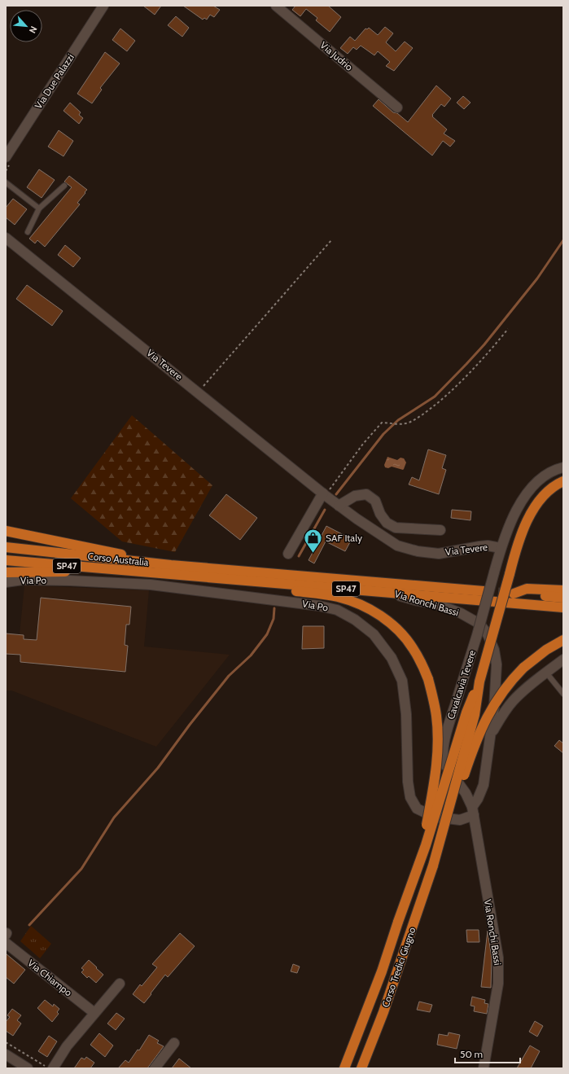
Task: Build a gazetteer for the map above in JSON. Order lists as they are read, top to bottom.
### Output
{
  "streets": {
    "highway": [
      "Corso Australia",
      "SP47",
      "Via Po",
      "Corso Tredici Giugno"
    ],
    "street": [
      "Via Judrio",
      "Via Due Palazzi",
      "Via Tevere",
      "Via Ronchi Bassi",
      "Cavalcavia Tevere",
      "Via Chiampo"
    ]
  },
  "crossings": [
    ["Via Tevere", "Cavalcavia Tevere"],
    ["Corso Australia", "SP47"],
    ["Corso Australia", "Via Po"],
    ["SP47", "Via Po"],
    ["Via Po", "Via Ronchi Bassi"],
    ["Via Po", "Cavalcavia Tevere"],
    ["Via Ronchi Bassi", "Cavalcavia Tevere"]
  ],
  "places": {
    "shop": ["SAF Italy"]
  },
  "scale_bar": "50 m",
  "north": "bottom right"
}
